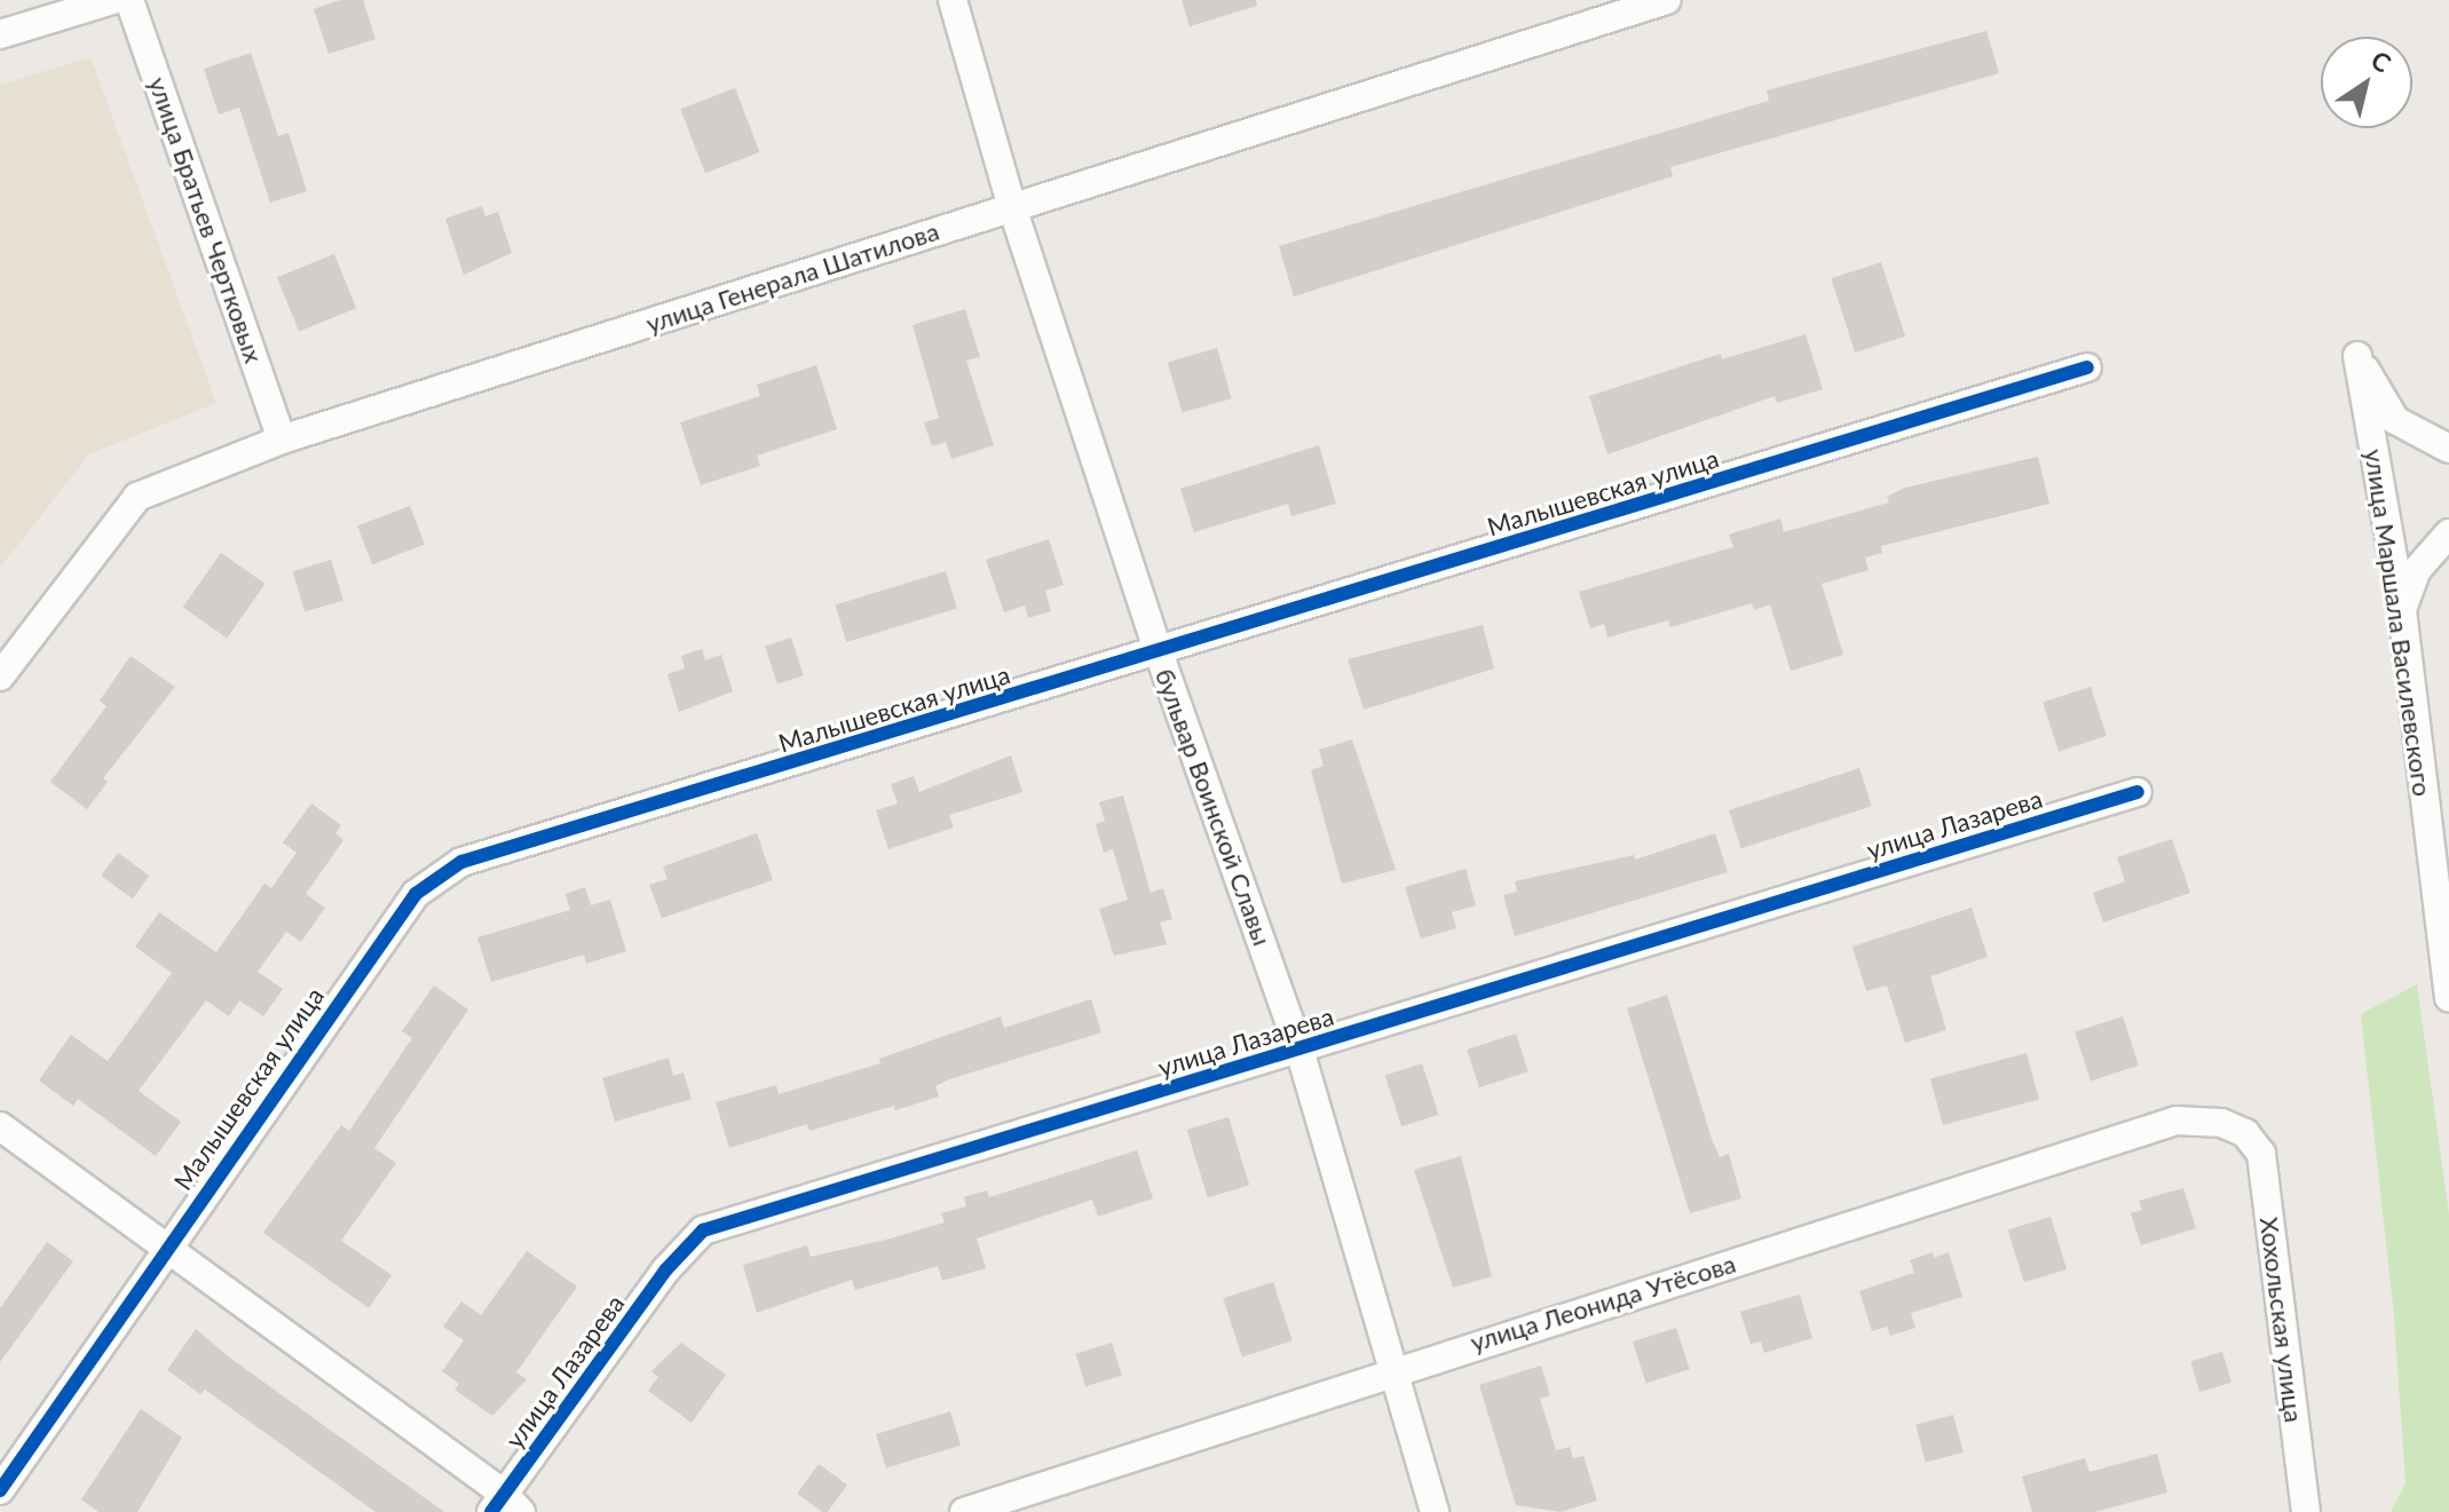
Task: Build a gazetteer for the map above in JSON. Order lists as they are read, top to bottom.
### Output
{
  "streets": {
    "street": [
      "улица Братьев Чертковых",
      "улица Генерала Шатилова",
      "Малышевская улица",
      "улица Маршала Василевского",
      "бульвар Воинской Славы",
      "улица Лазарева",
      "улица Леонида Утёсова",
      "Хохольская улица"
    ]
  },
  "crossings": [
    ["улица Братьев Чертковых", "улица Генерала Шатилова"],
    ["улица Генерала Шатилова", "бульвар Воинской Славы"],
    ["Малышевская улица", "бульвар Воинской Славы"],
    ["бульвар Воинской Славы", "улица Лазарева"],
    ["бульвар Воинской Славы", "улица Леонида Утёсова"],
    ["улица Леонида Утёсова", "Хохольская улица"]
  ],
  "north": "top right"
}
